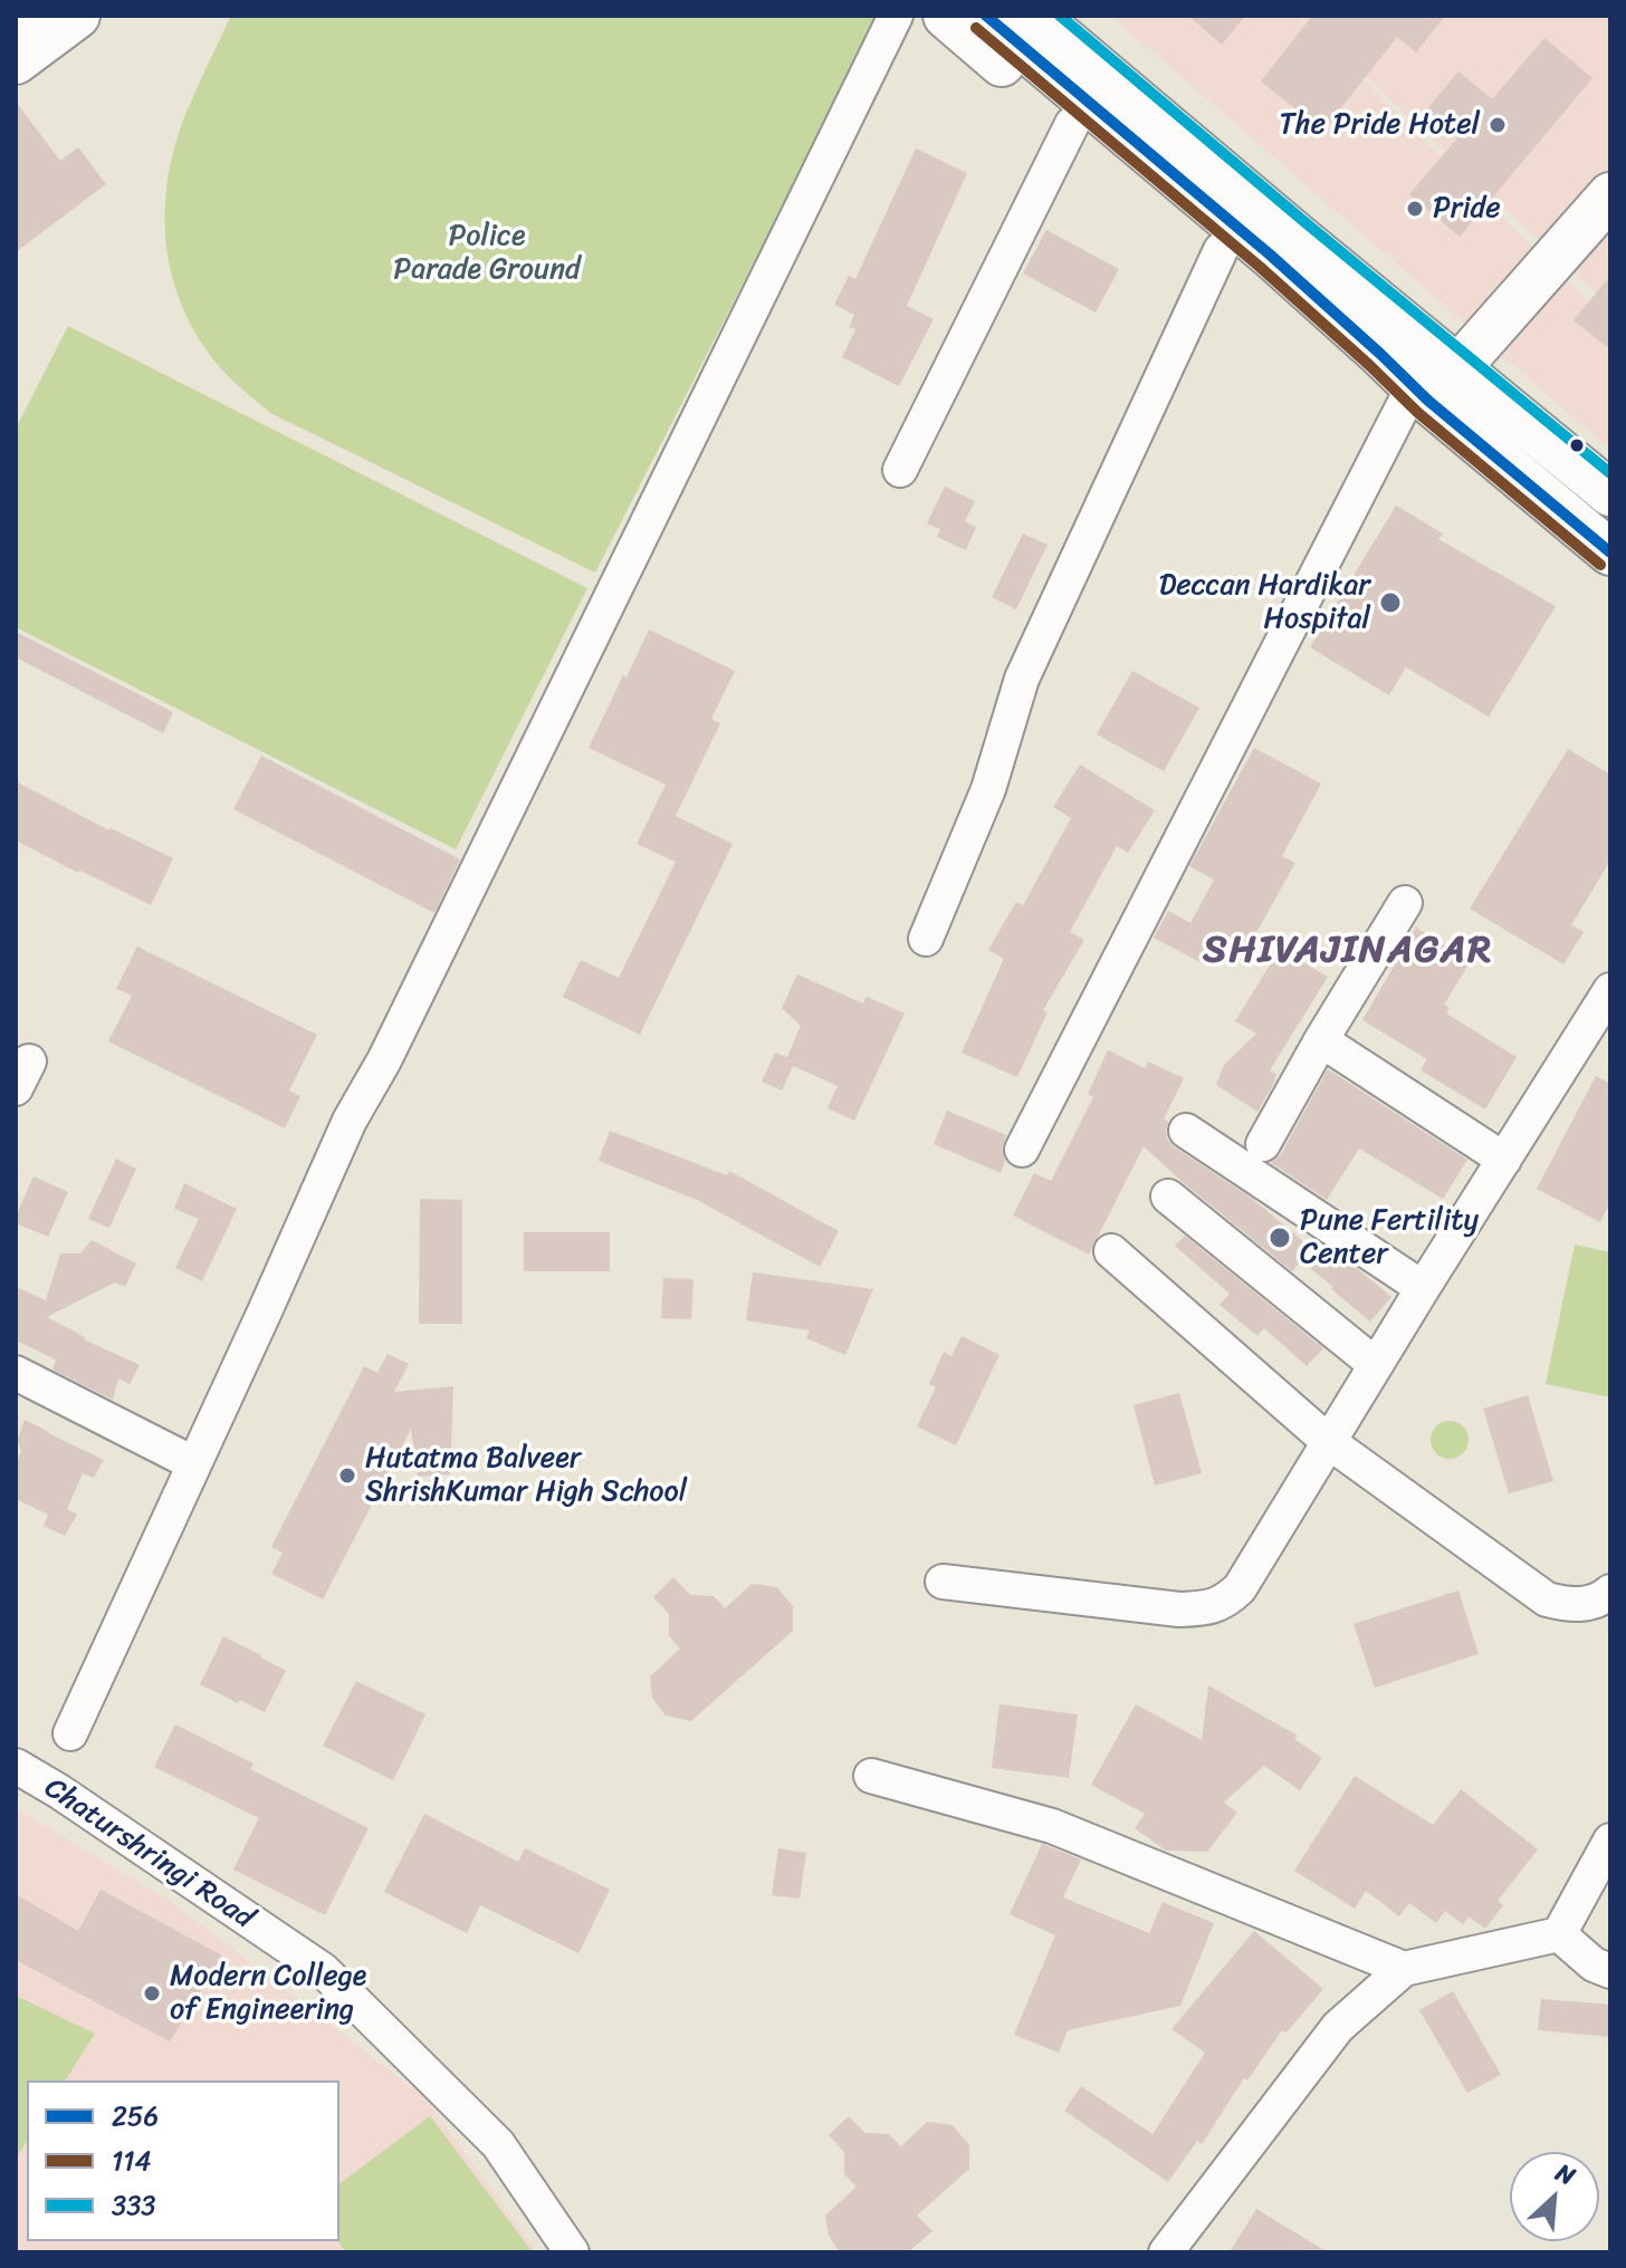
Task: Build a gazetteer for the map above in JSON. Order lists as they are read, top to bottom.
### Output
{
  "streets": {
    "street": ["Chaturshringi Road"]
  },
  "districts": ["SHIVAJINAGAR"],
  "parks": ["Police Parade Ground"],
  "places": [
    "The Pride Hotel",
    "Pride",
    "Deccan Hardikar Hospital",
    "Pune Fertility Center",
    "Hutatma Balveer ShrishKumar High School",
    "Modern College of Engineering"
  ],
  "lines": ["transit line 256", "transit line 333", "transit line 114"],
  "legend": ["256", "114", "333"],
  "north": "top right"
}
